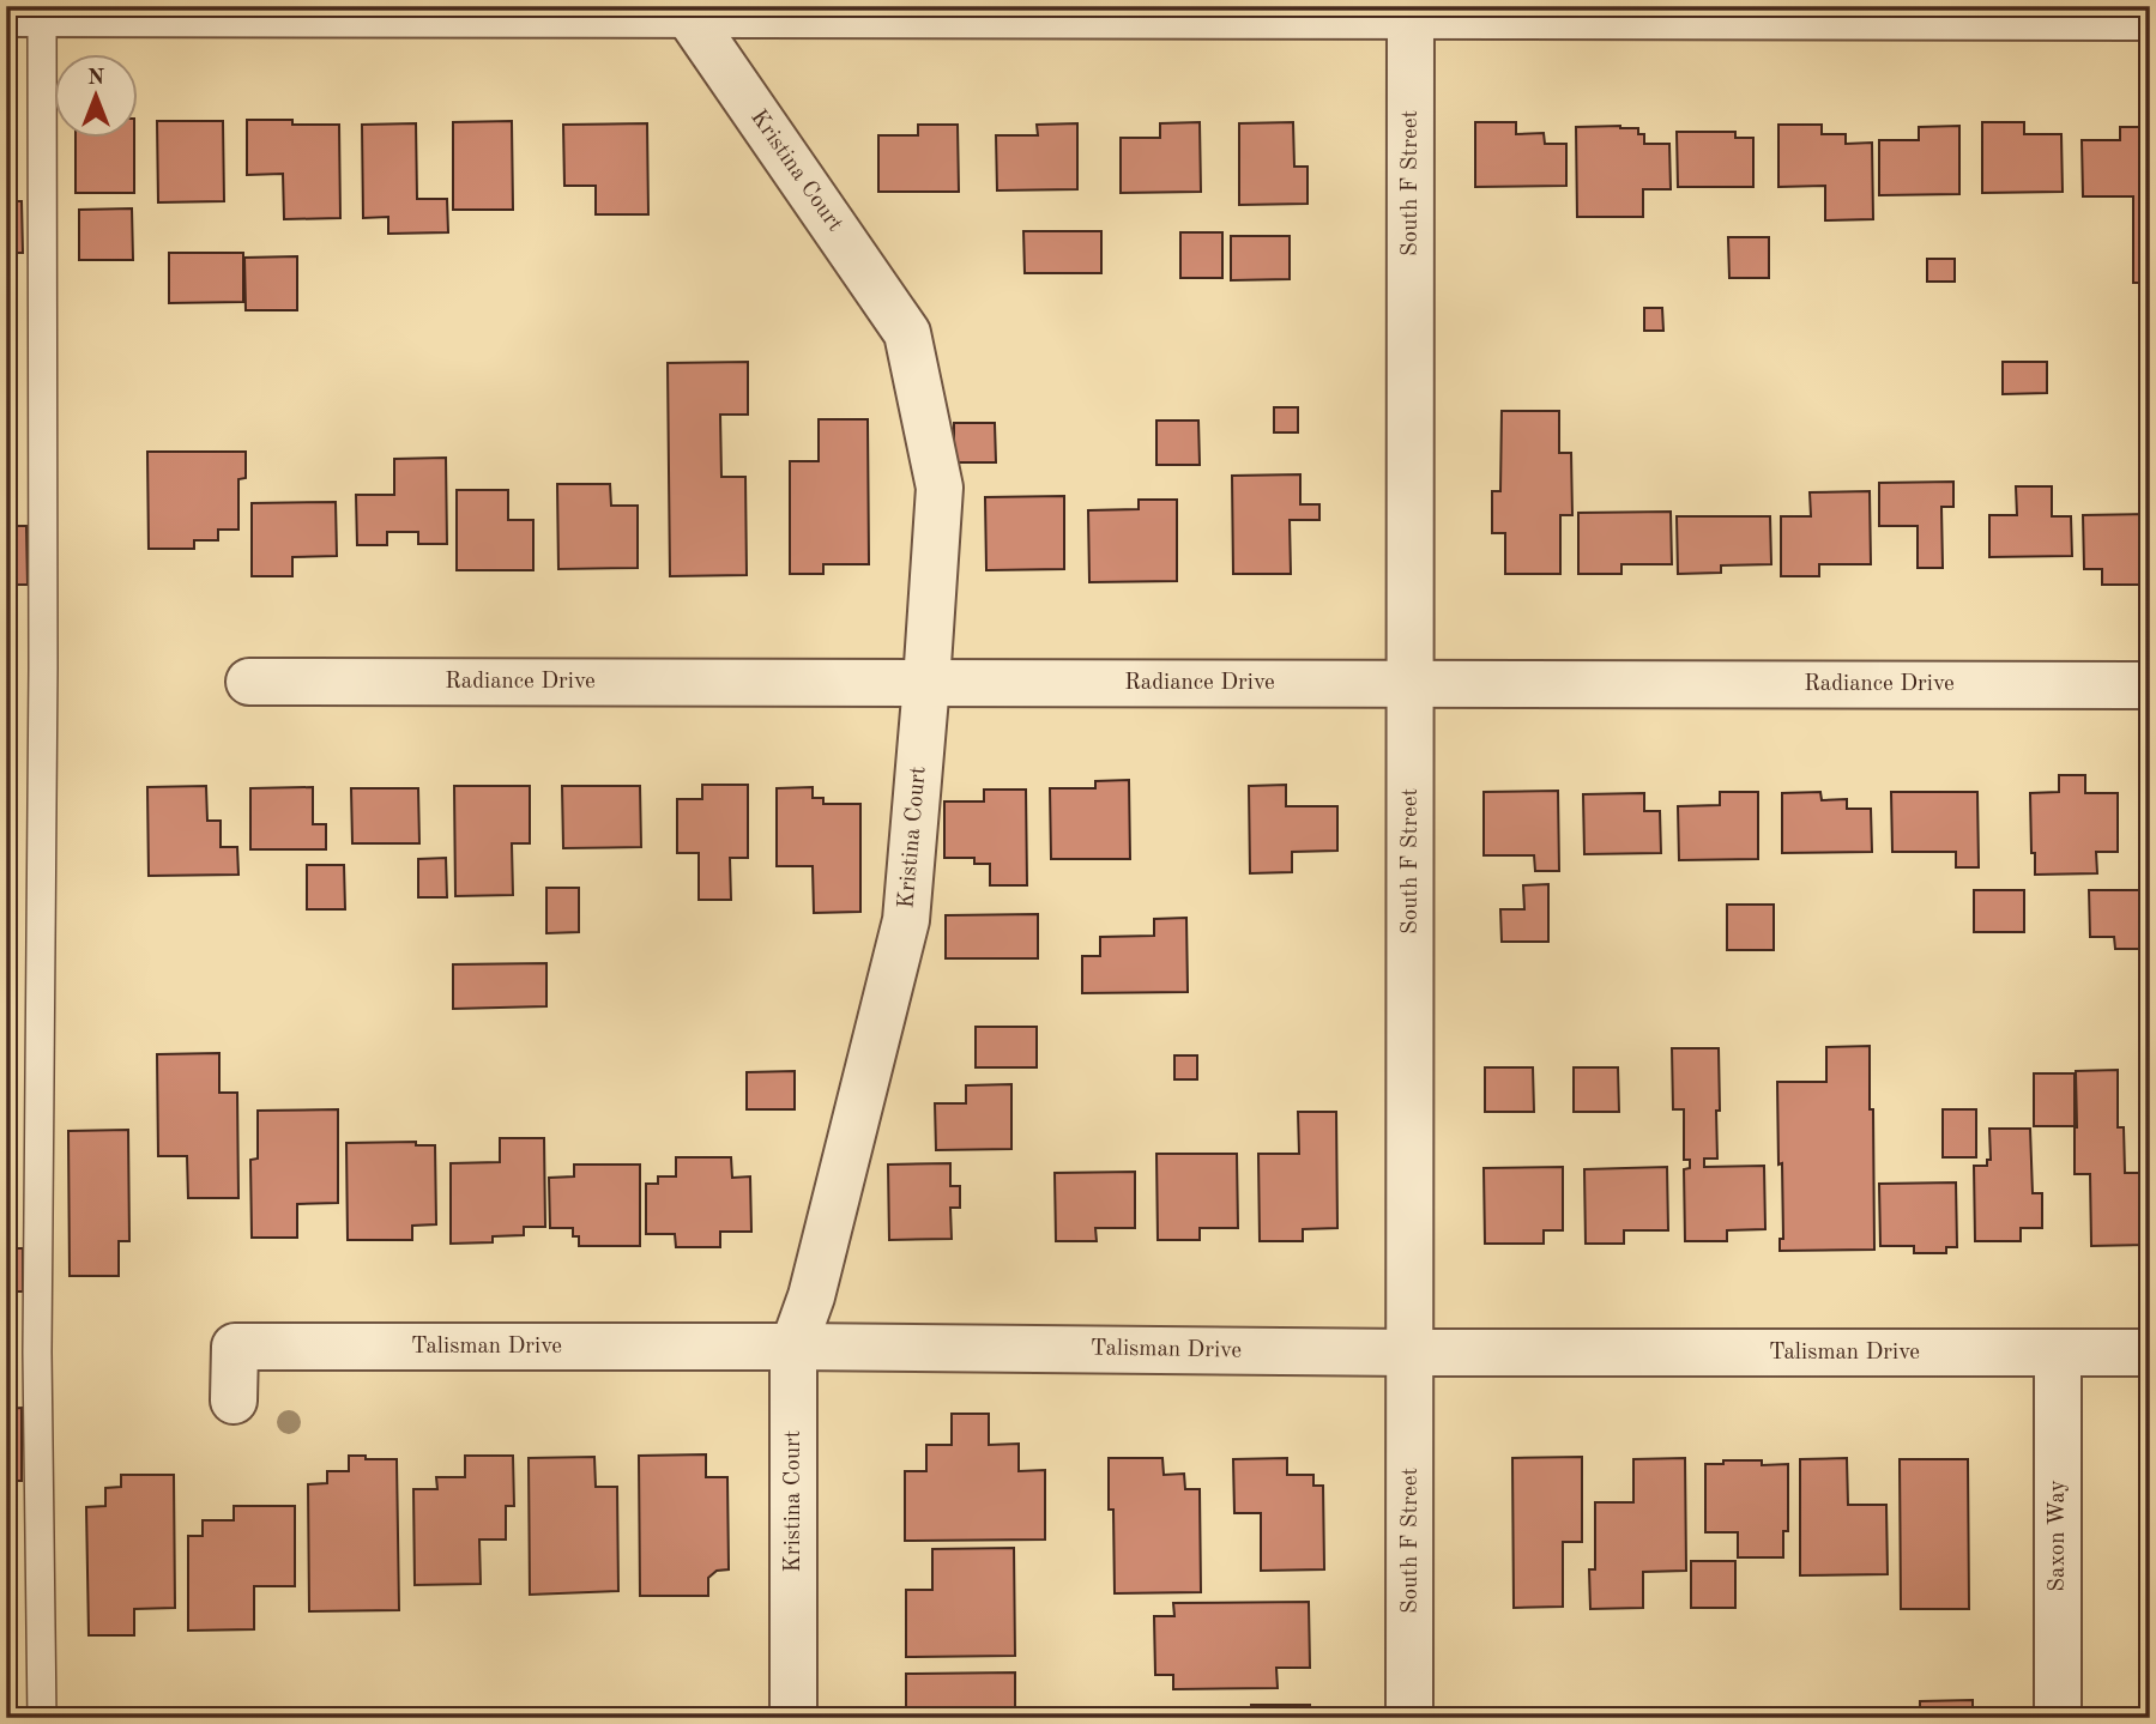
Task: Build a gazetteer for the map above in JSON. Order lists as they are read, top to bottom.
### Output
{
  "streets": {
    "street": [
      "Kristina Court",
      "South F Street",
      "Radiance Drive",
      "Talisman Drive",
      "Saxon Way"
    ]
  },
  "crossings": [
    ["Kristina Court", "Radiance Drive"],
    ["Kristina Court", "Talisman Drive"],
    ["South F Street", "Radiance Drive"],
    ["South F Street", "Talisman Drive"],
    ["Talisman Drive", "Saxon Way"]
  ],
  "north": "top"
}
